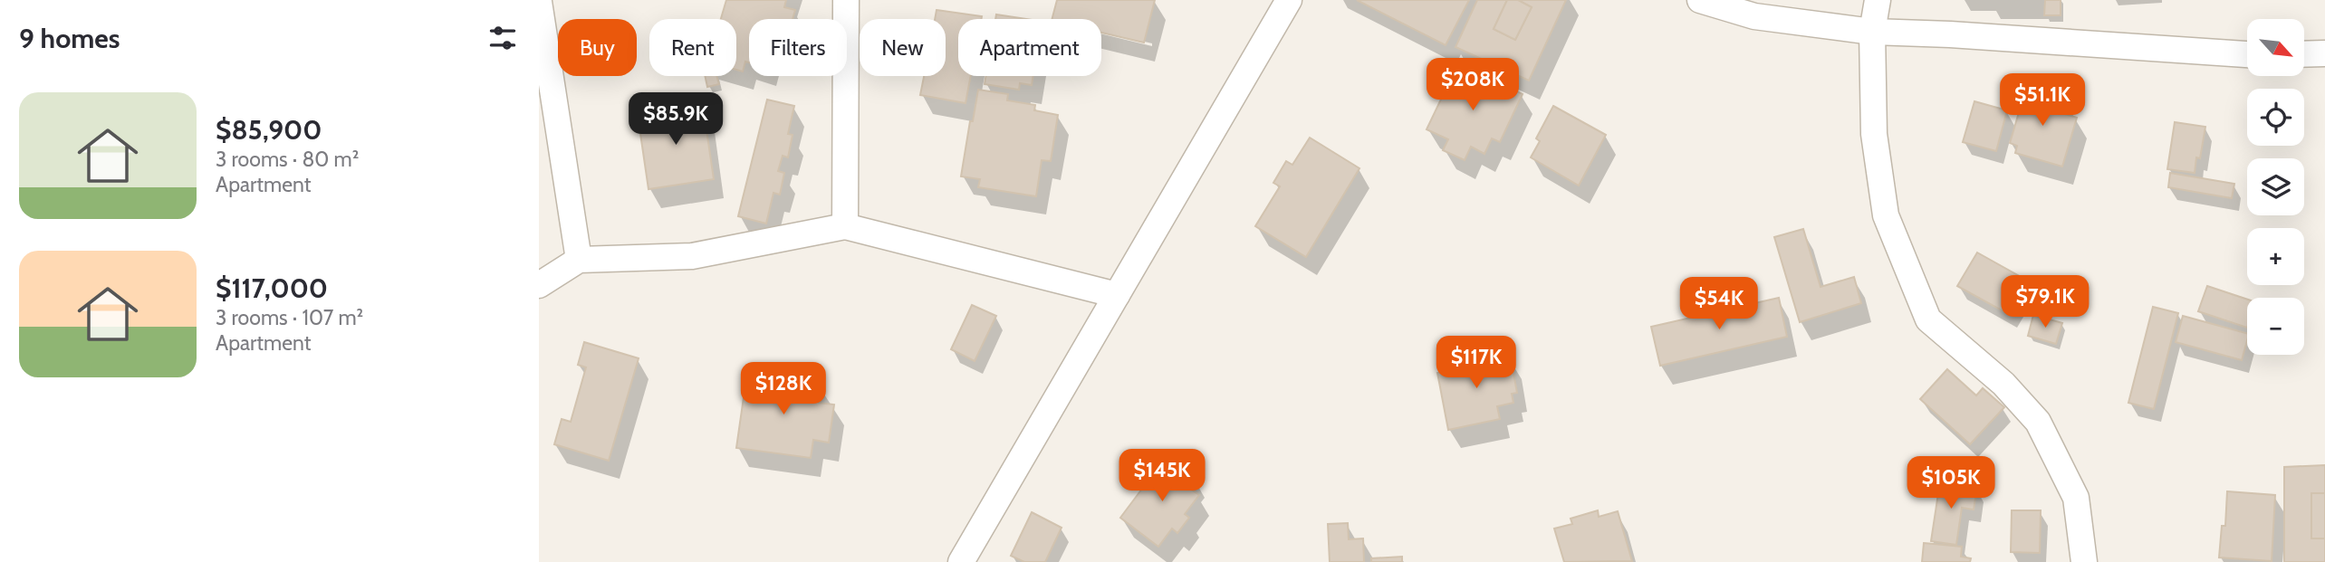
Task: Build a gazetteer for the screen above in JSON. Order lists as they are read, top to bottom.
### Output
{
  "north": "bottom right",
  "page": {
    "heading": "9 homes",
    "map_buttons": ["+", "−"],
    "chip": [
      "Buy",
      "Rent",
      "Filters",
      "New",
      "Apartment"
    ],
    "price": [
      "$208K",
      "$51.1K",
      "$85.9K",
      "$79.1K",
      "$54K",
      "$117K",
      "$128K",
      "$145K",
      "$105K"
    ],
    "list": [
      {
        "name": "$85,900",
        "note": "3 rooms · 80 m² · Apartment"
      },
      {
        "name": "$117,000",
        "note": "3 rooms · 107 m² · Apartment"
      }
    ]
  }
}
